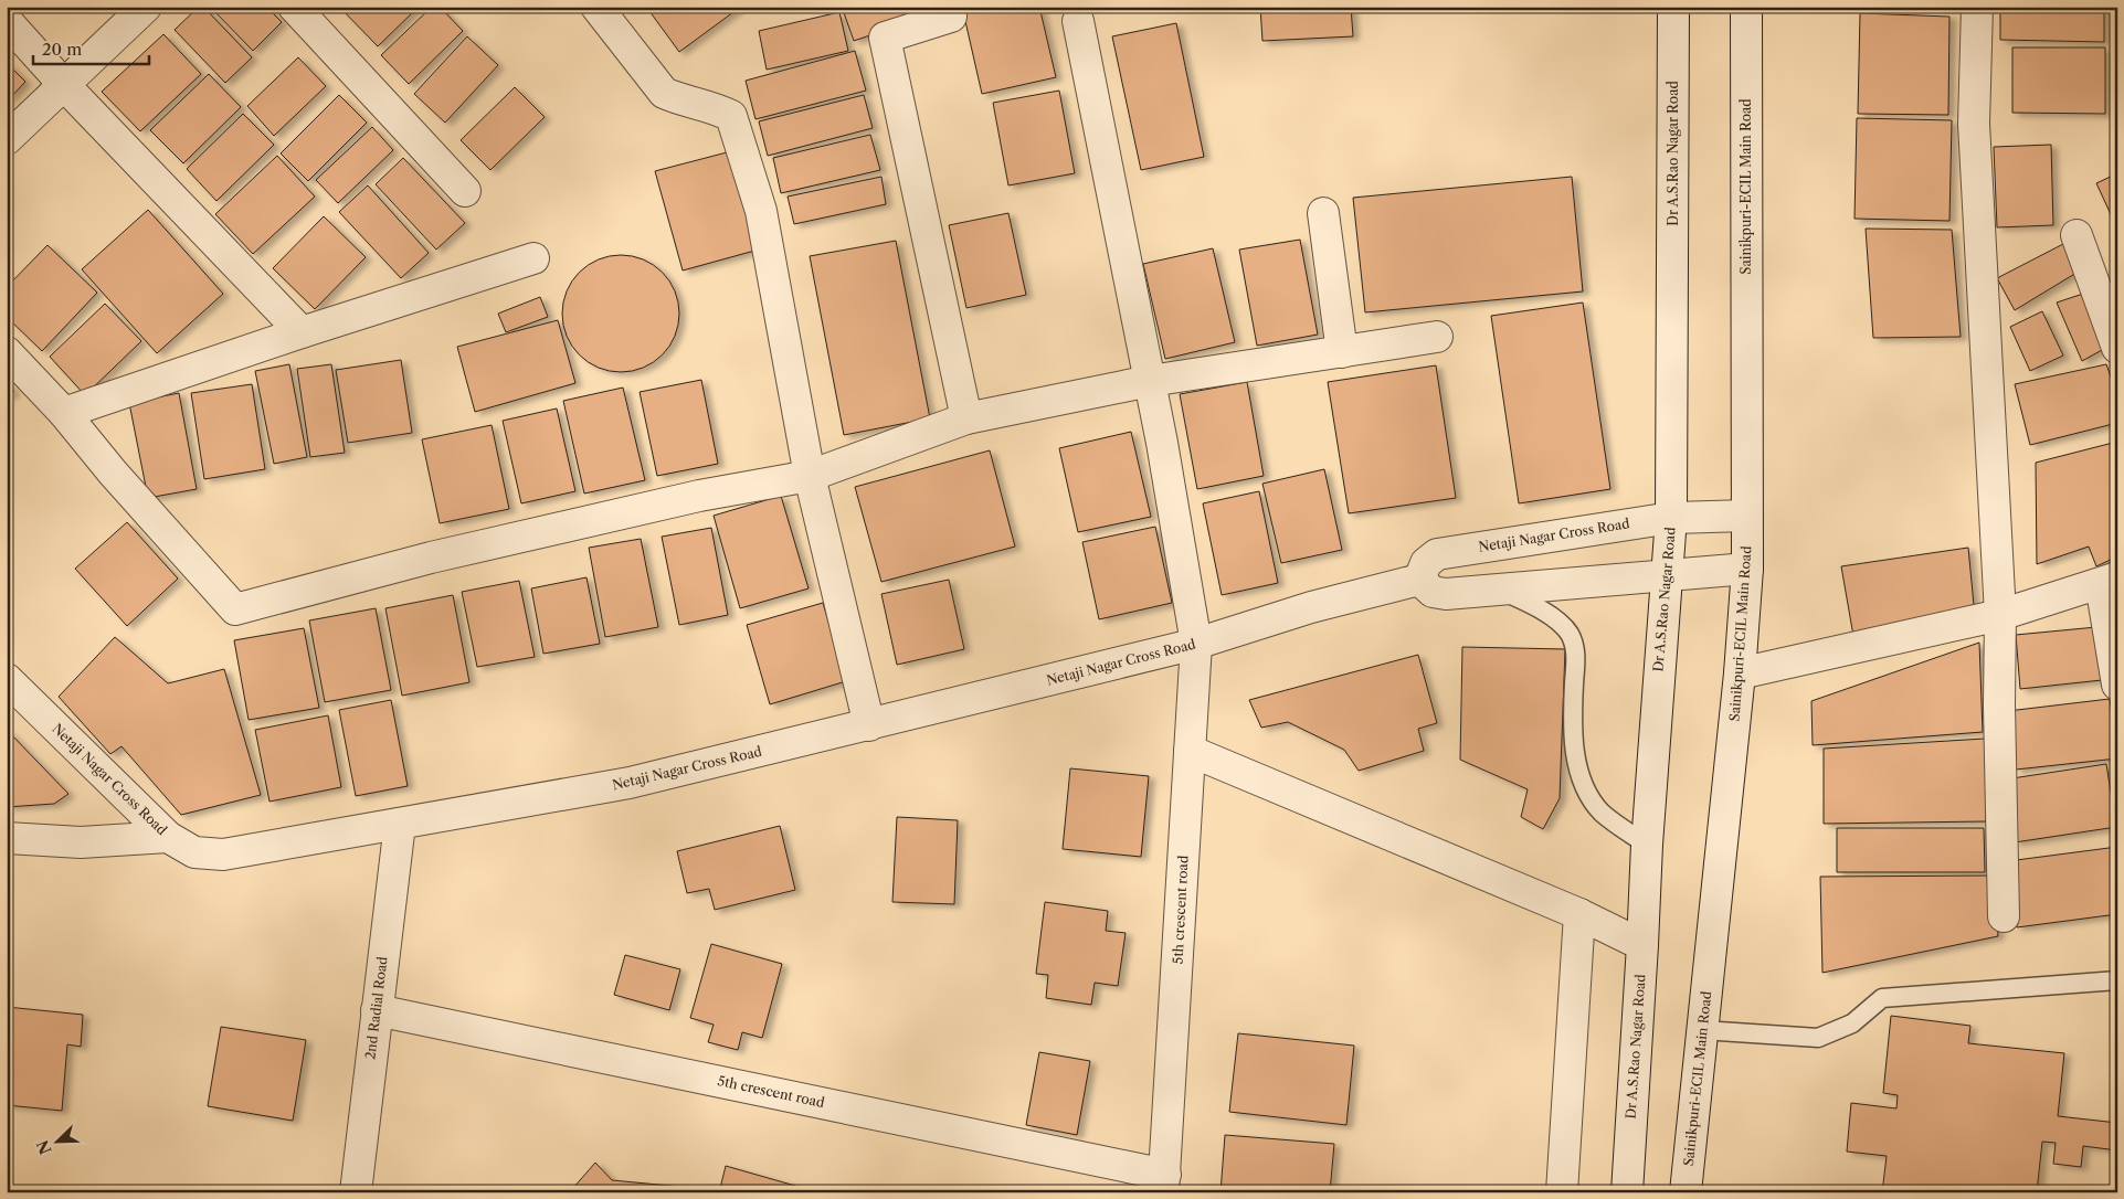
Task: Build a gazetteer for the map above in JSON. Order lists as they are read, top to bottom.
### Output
{
  "streets": {
    "street": [
      "Dr A.S.Rao Nagar Road",
      "Sainikpuri-ECIL Main Road",
      "Netaji Nagar Cross Road",
      "5th crescent road",
      "2nd Radial Road"
    ]
  },
  "crossings": [
    ["Dr A.S.Rao Nagar Road", "Netaji Nagar Cross Road"],
    ["Sainikpuri-ECIL Main Road", "Netaji Nagar Cross Road"],
    ["Netaji Nagar Cross Road", "5th crescent road"],
    ["Netaji Nagar Cross Road", "2nd Radial Road"],
    ["5th crescent road", "2nd Radial Road"]
  ],
  "scale_bar": "20 m",
  "north": "bottom left"
}
